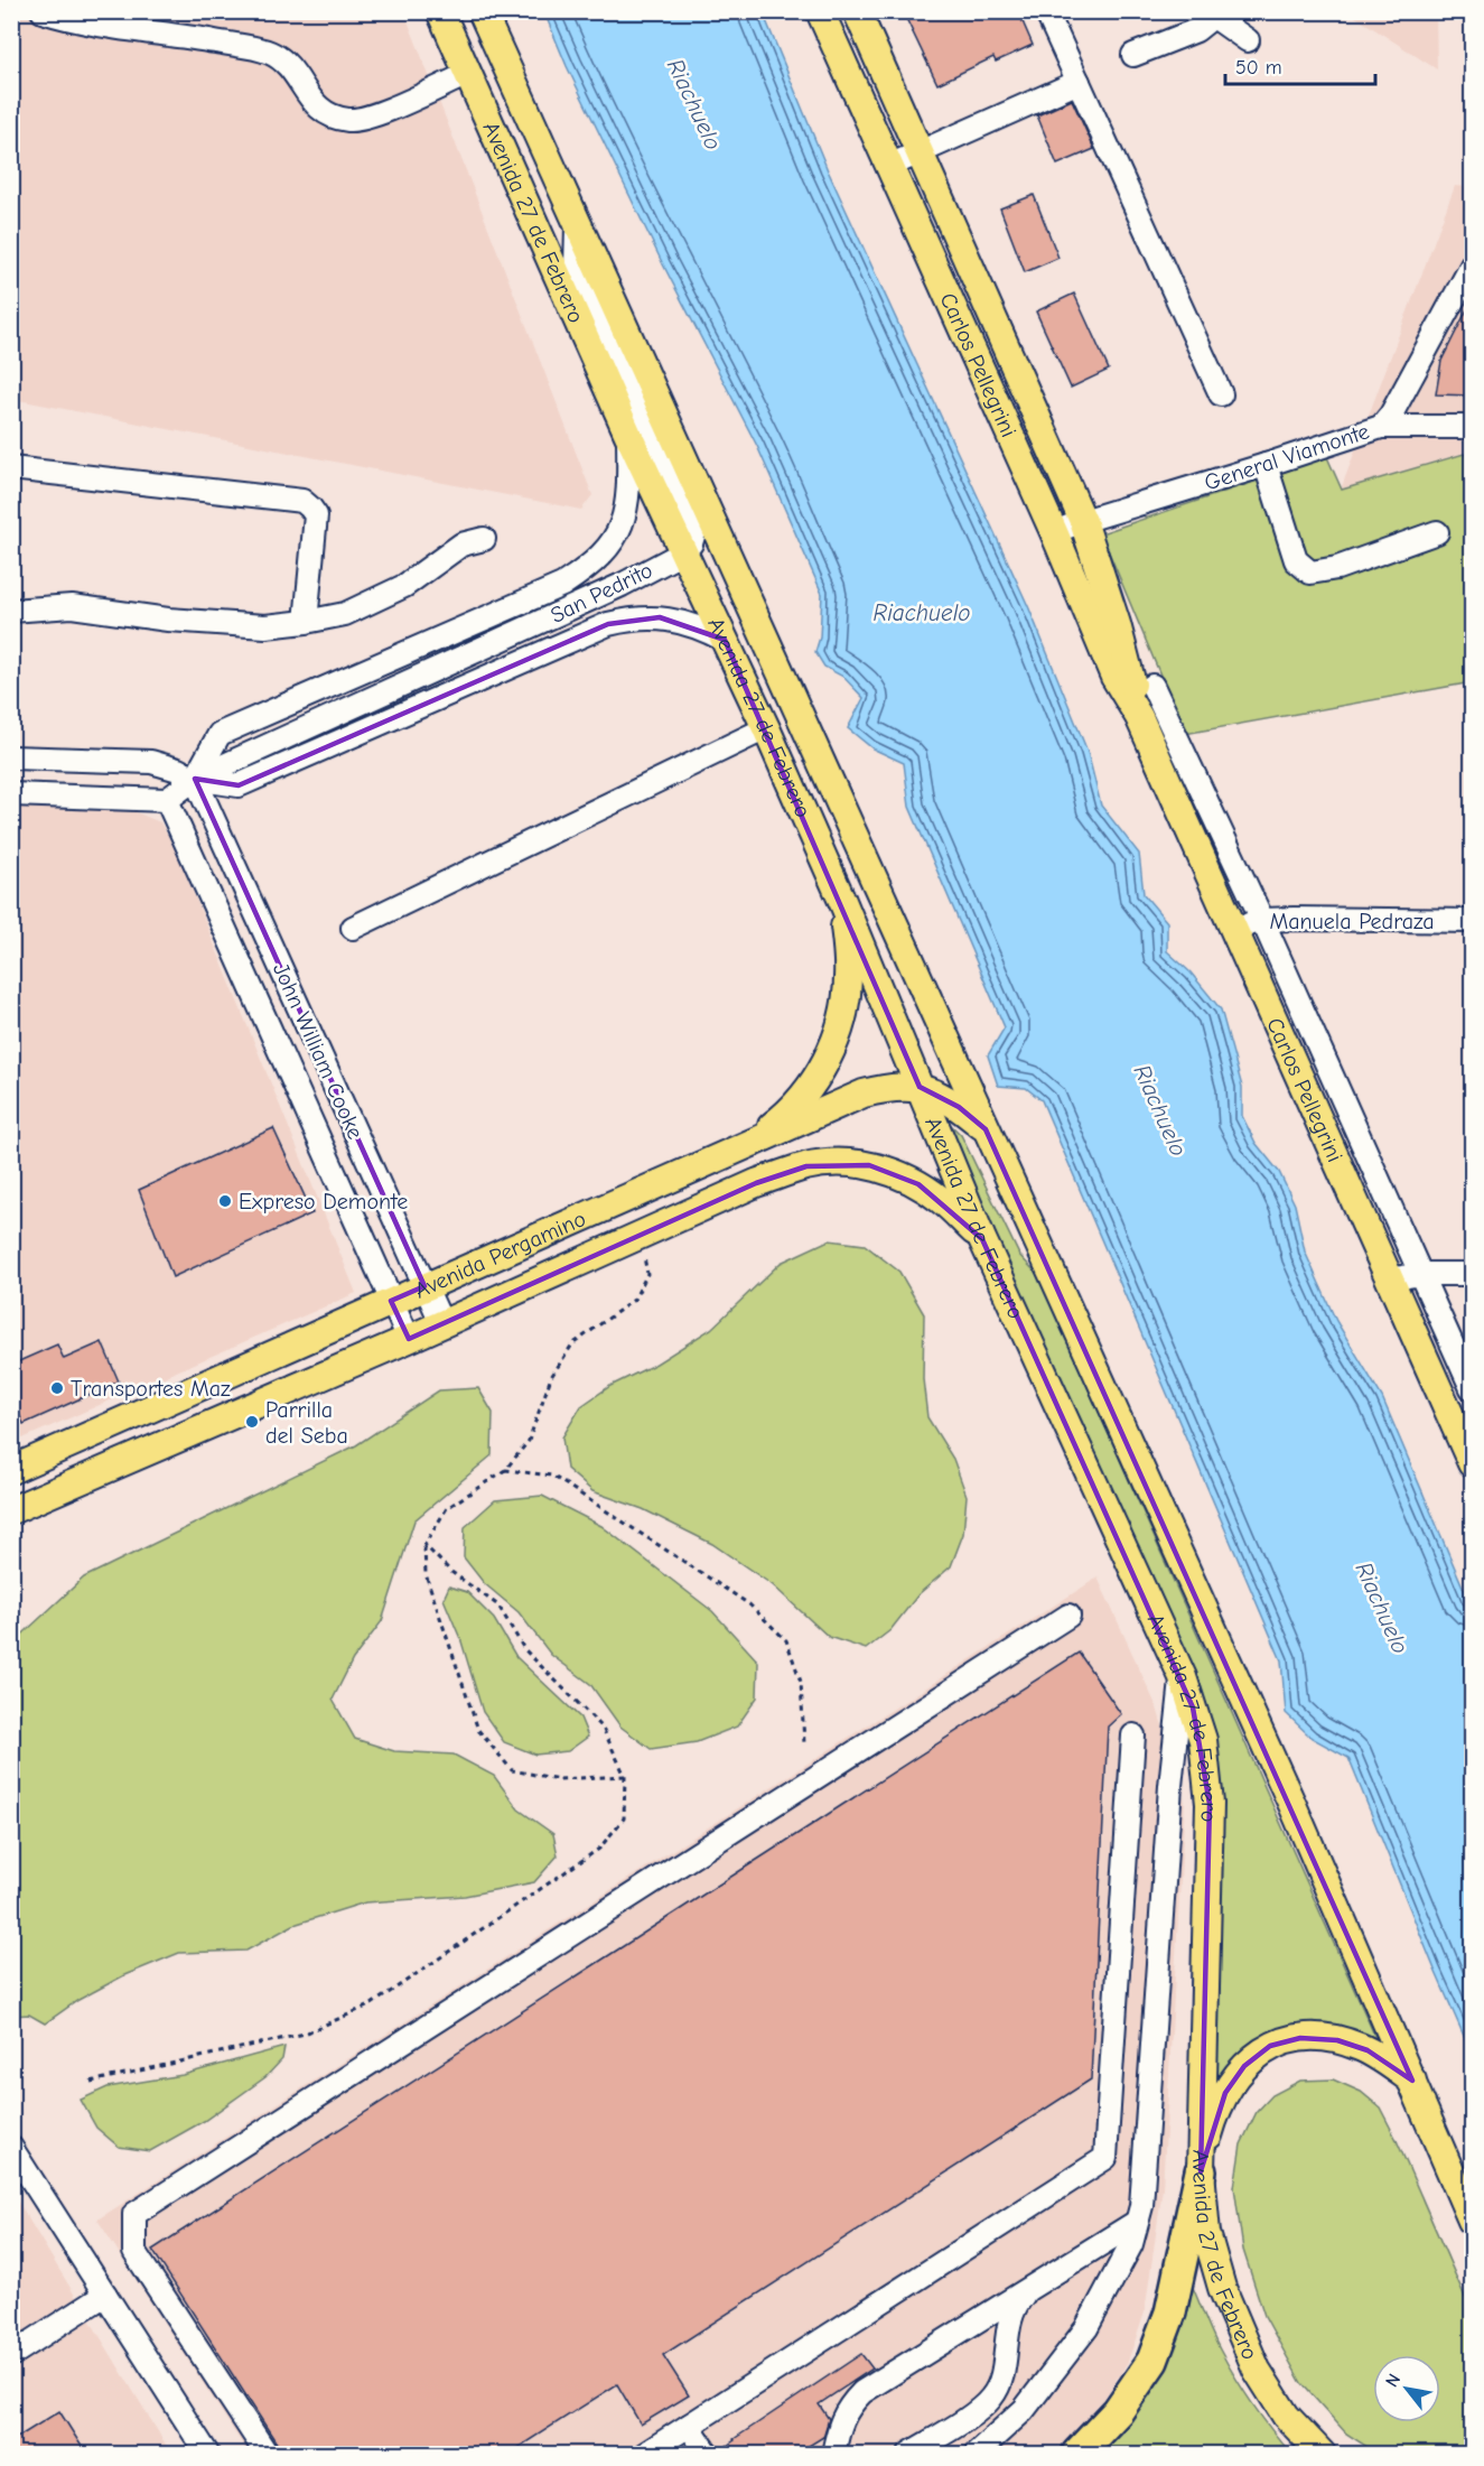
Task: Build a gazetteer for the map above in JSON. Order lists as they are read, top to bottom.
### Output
{
  "streets": {
    "main road": ["Avenida 27 de Febrero", "Carlos Pellegrini", "Avenida Pergamino"],
    "street": [
      "General Viamonte",
      "San Pedrito",
      "Manuela Pedraza",
      "John William Cooke"
    ]
  },
  "crossings": [
    ["Avenida 27 de Febrero", "San Pedrito"],
    ["Avenida 27 de Febrero", "Avenida Pergamino"],
    ["Carlos Pellegrini", "General Viamonte"],
    ["Carlos Pellegrini", "Manuela Pedraza"],
    ["San Pedrito", "John William Cooke"],
    ["John William Cooke", "Avenida Pergamino"]
  ],
  "water": ["Riachuelo"],
  "places": ["Expreso Demonte", "Transportes Maz", "Parrilla del Seba"],
  "scale_bar": "50 m",
  "north": "top left"
}
